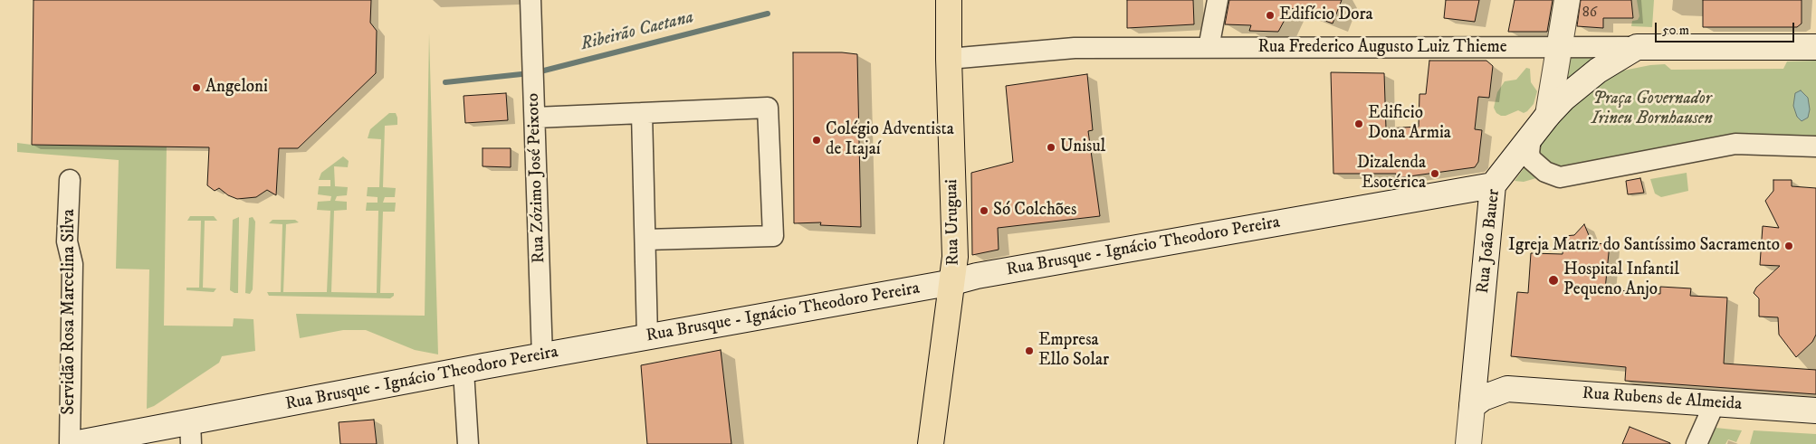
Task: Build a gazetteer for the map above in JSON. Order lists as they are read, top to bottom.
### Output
{
  "streets": {
    "main road": [
      "Rua Frederico Augusto Luiz Thieme",
      "Rua Uruguai",
      "Rua João Bauer",
      "Rua Brusque - Ignácio Theodoro Pereira",
      "Rua Rubens de Almeida"
    ],
    "street": ["Rua Zózimo José Peixoto", "Servidão Rosa Marcelina Silva"]
  },
  "crossings": [
    ["Rua Frederico Augusto Luiz Thieme", "Rua Uruguai"],
    ["Rua Frederico Augusto Luiz Thieme", "Rua João Bauer"],
    ["Rua Zózimo José Peixoto", "Rua Brusque - Ignácio Theodoro Pereira"],
    ["Rua Uruguai", "Rua Brusque - Ignácio Theodoro Pereira"],
    ["Rua João Bauer", "Rua Brusque - Ignácio Theodoro Pereira"],
    ["Rua João Bauer", "Rua Rubens de Almeida"],
    ["Rua Brusque - Ignácio Theodoro Pereira", "Servidão Rosa Marcelina Silva"]
  ],
  "water": ["Ribeirão Caetana"],
  "parks": ["Praça Governador Irineu Bornhausen"],
  "places": [
    "Edifício Dora",
    "Angeloni",
    "Edificio Dona Armia",
    "Colégio Adventista de Itajaí",
    "Unisul",
    "Dizalenda Esotérica",
    "Só Colchões",
    "Igreja Matriz do Santíssimo Sacramento",
    "Hospital Infantil Pequeno Anjo",
    "Empresa Ello Solar"
  ],
  "house_numbers": ["86"],
  "scale_bar": "50 m"
}
